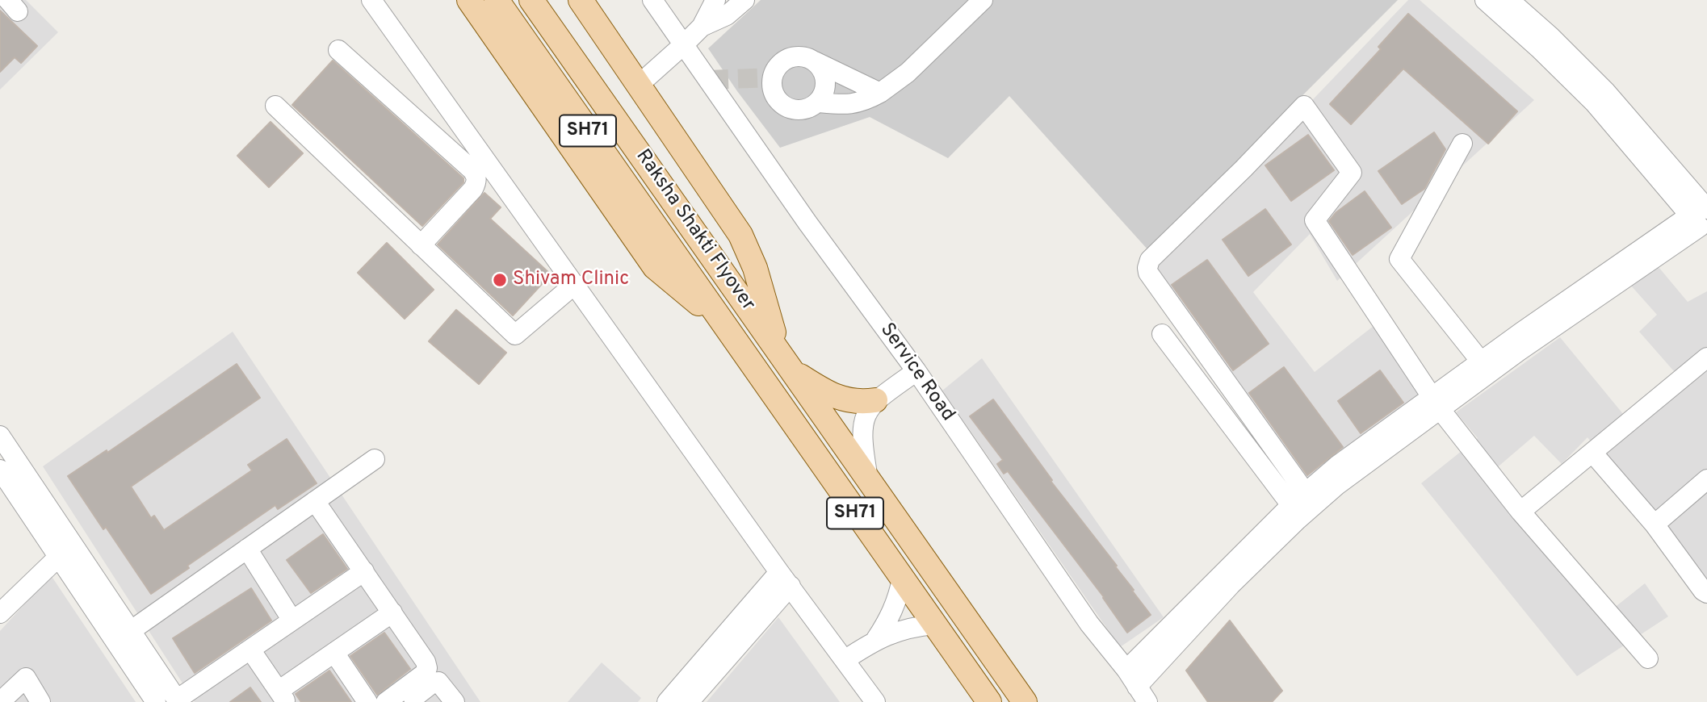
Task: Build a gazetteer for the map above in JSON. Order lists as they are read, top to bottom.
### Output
{
  "streets": {
    "main road": ["SH71", "Raksha Shakti Flyover"],
    "street": ["Service Road"]
  },
  "crossings": [
    ["SH71", "Raksha Shakti Flyover"]
  ],
  "places": ["Shivam Clinic"]
}
